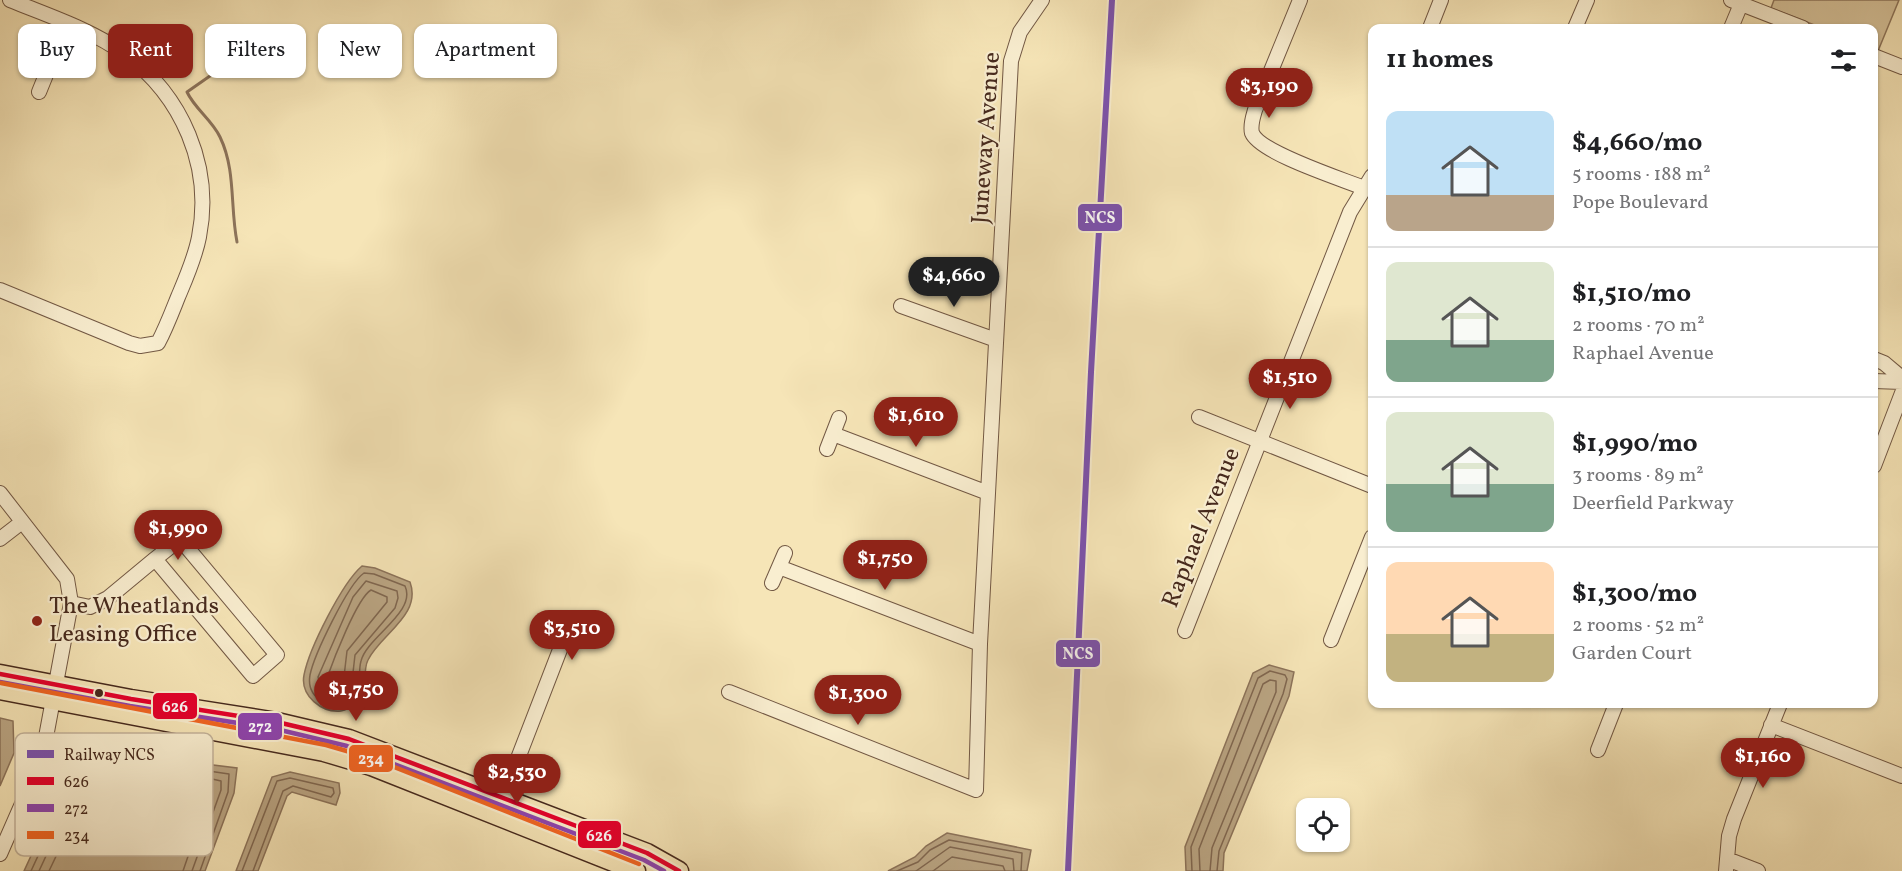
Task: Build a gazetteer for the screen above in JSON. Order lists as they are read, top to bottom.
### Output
{
  "streets": {
    "street": ["Juneway Avenue", "Raphael Avenue"]
  },
  "places": ["The Wheatlands Leasing Office"],
  "lines": [
    "rail line NCS",
    "transit line 626",
    "transit line 272",
    "transit line 234"
  ],
  "legend": [
    "Railway NCS",
    "626",
    "272",
    "234"
  ],
  "page": {
    "chip": [
      "Buy",
      "Rent",
      "Filters",
      "New",
      "Apartment"
    ],
    "heading": "11 homes",
    "price": [
      "$3,190",
      "$4,660",
      "$1,510",
      "$1,610",
      "$1,990",
      "$1,750",
      "$3,510",
      "$1,750",
      "$1,300",
      "$1,160",
      "$2,530"
    ],
    "list": [
      {
        "name": "$4,660/mo",
        "note": "5 rooms · 188 m² · Pope Boulevard"
      },
      {
        "name": "$1,510/mo",
        "note": "2 rooms · 70 m² · Raphael Avenue"
      },
      {
        "name": "$1,990/mo",
        "note": "3 rooms · 89 m² · Deerfield Parkway"
      },
      {
        "name": "$1,300/mo",
        "note": "2 rooms · 52 m² · Garden Court"
      }
    ]
  }
}
